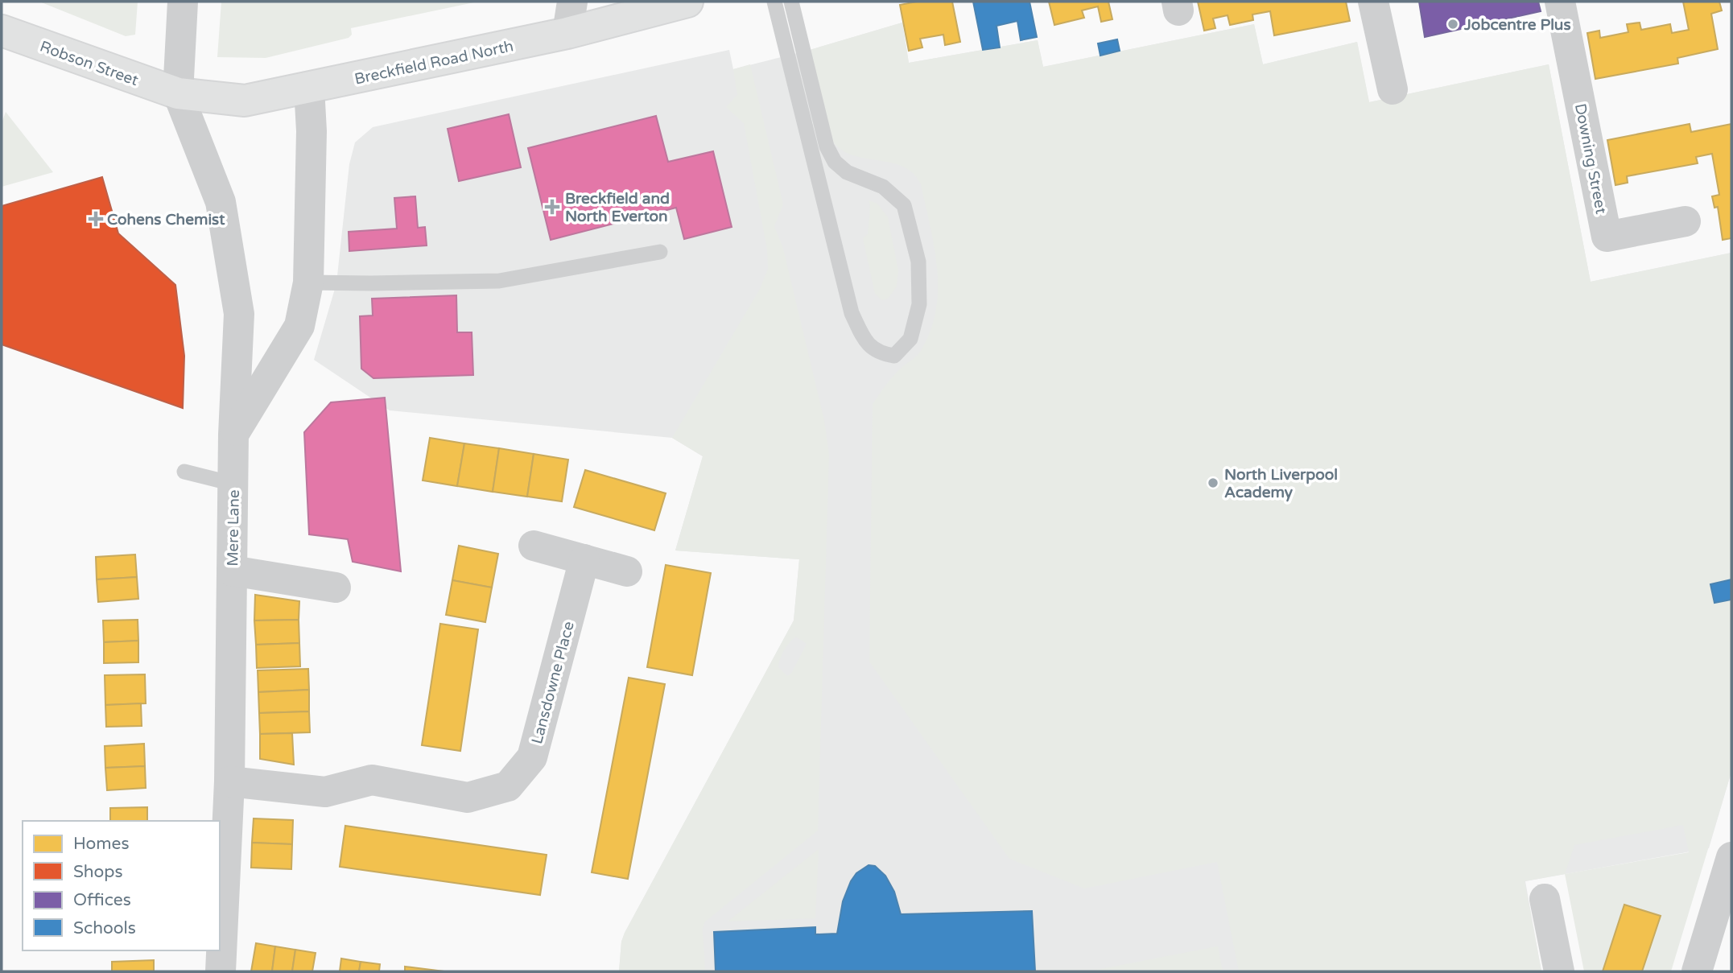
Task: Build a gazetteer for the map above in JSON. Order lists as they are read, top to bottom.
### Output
{
  "streets": {
    "street": [
      "Breckfield Road North",
      "Robson Street",
      "Downing Street",
      "Mere Lane",
      "Lansdowne Place"
    ]
  },
  "crossings": [
    ["Breckfield Road North", "Robson Street"],
    ["Breckfield Road North", "Mere Lane"],
    ["Robson Street", "Mere Lane"],
    ["Mere Lane", "Lansdowne Place"]
  ],
  "places": {
    "other": ["Jobcentre Plus", "North Liverpool Academy"],
    "health": ["Breckfield and North Everton", "Cohens Chemist"]
  },
  "legend": [
    "Homes",
    "Shops",
    "Offices",
    "Schools"
  ]
}
